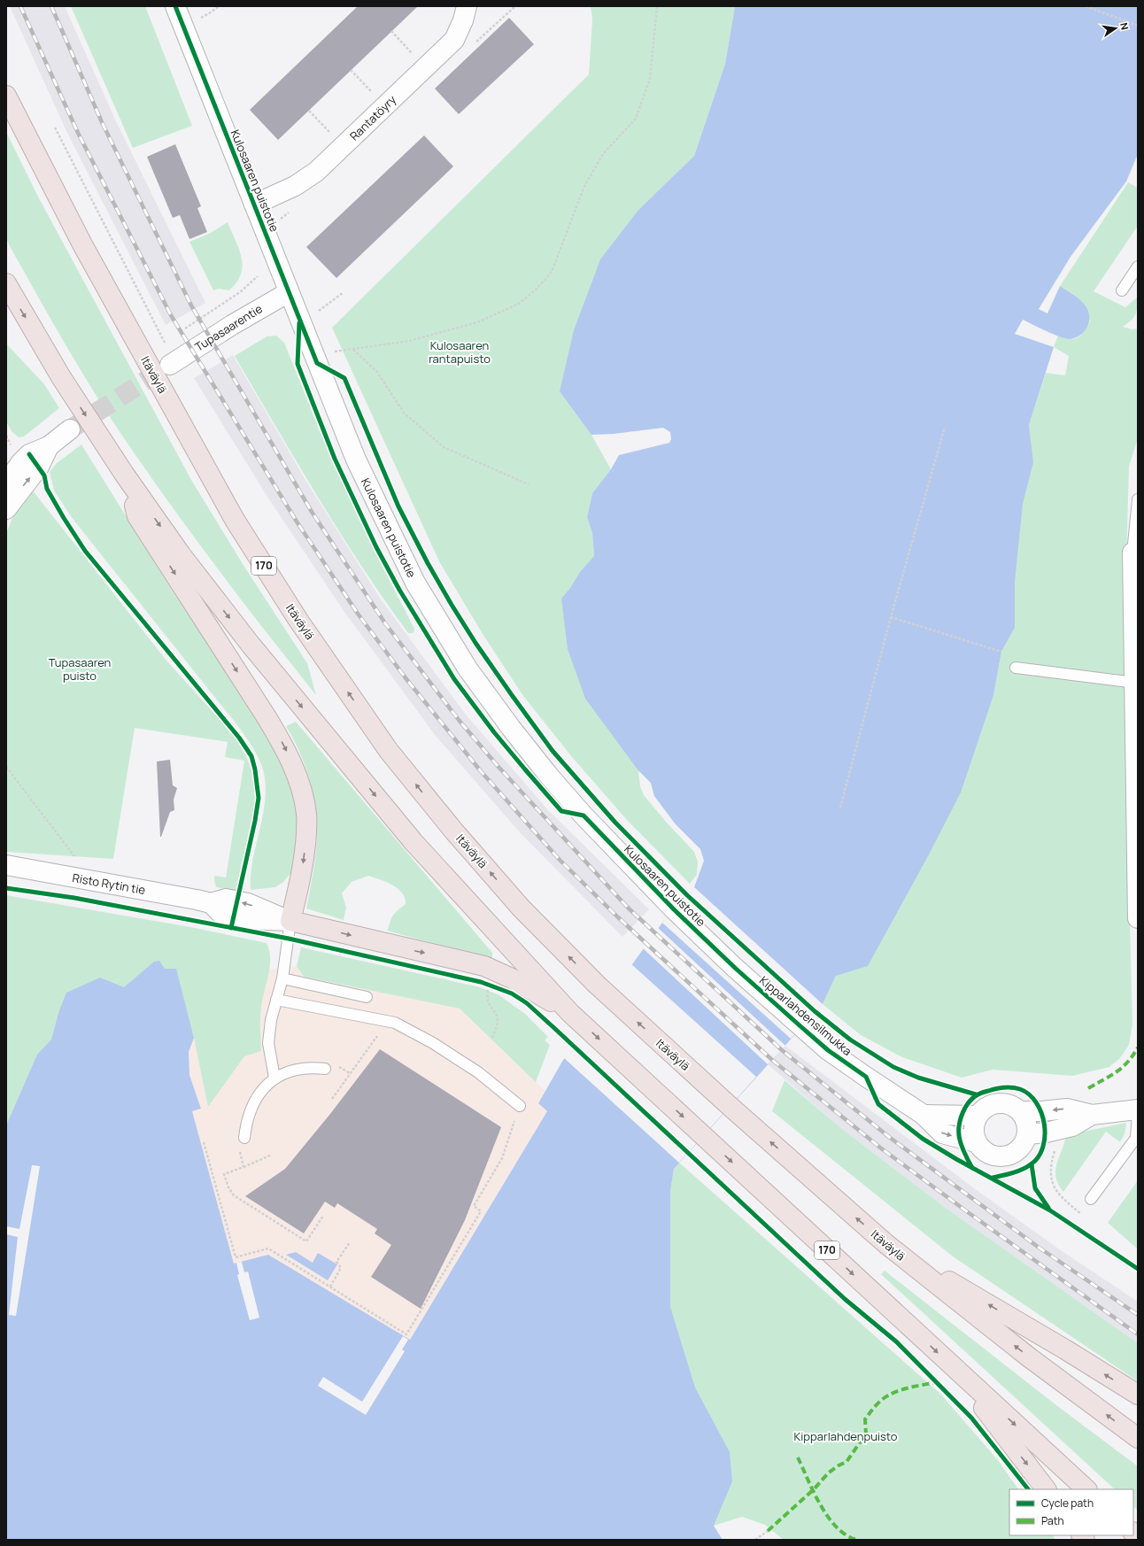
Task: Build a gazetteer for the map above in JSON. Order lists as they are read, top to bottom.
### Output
{
  "streets": {
    "highway": ["Itäväylä", "170"],
    "main road": [
      "Rantatöyry",
      "Kulosaaren puistotie",
      "Tupasaarentie",
      "Risto Rytin tie",
      "Kipparlahdensilmukka"
    ]
  },
  "crossings": [
    ["Rantatöyry", "Kulosaaren puistotie"],
    ["Kulosaaren puistotie", "Tupasaarentie"],
    ["Kulosaaren puistotie", "Kipparlahdensilmukka"]
  ],
  "parks": ["Kulosaaren rantapuisto", "Tupasaaren puisto", "Kipparlahdenpuisto"],
  "legend": ["Cycle path", "Path"],
  "north": "right"
}
